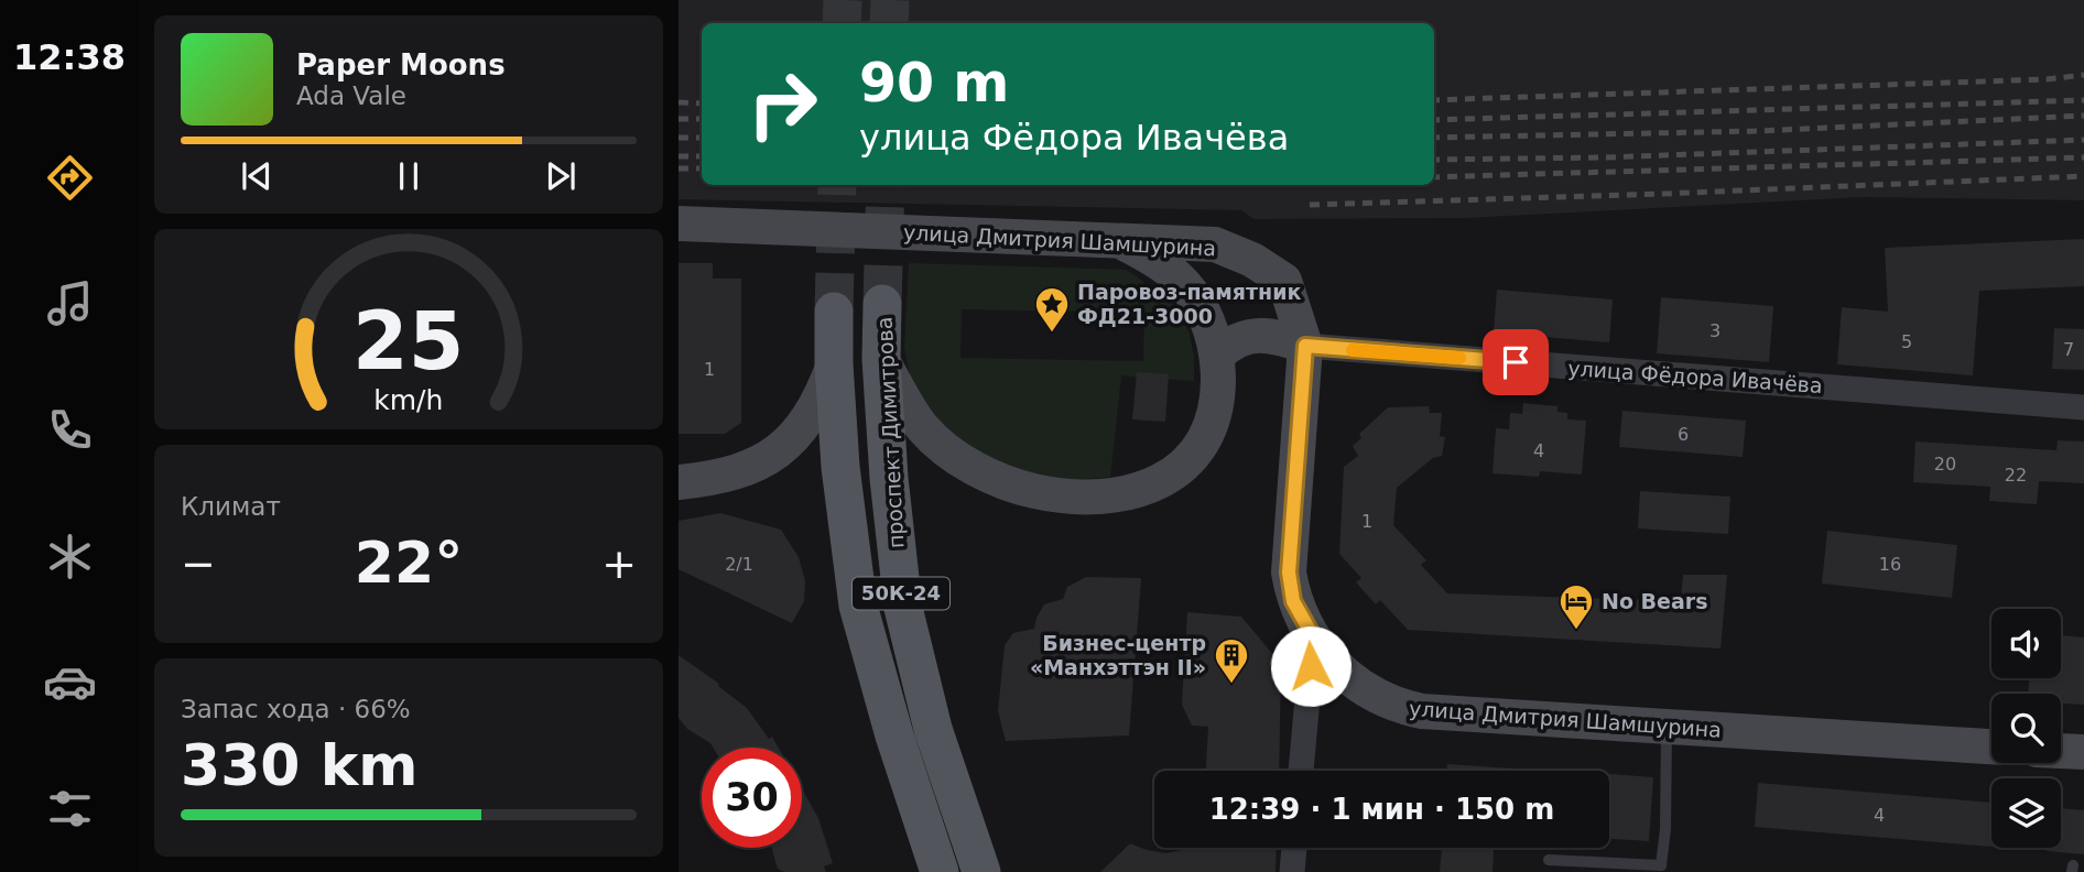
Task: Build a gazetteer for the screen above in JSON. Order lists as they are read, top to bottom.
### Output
{
  "streets": {
    "main road": ["проспект Димитрова", "50К-24"],
    "street": ["улица Дмитрия Шамшурина", "улица Фёдора Ивачёва"]
  },
  "crossings": [
    ["улица Дмитрия Шамшурина", "улица Фёдора Ивачёва"]
  ],
  "places": {
    "place": ["Паровоз-памятник ФД21-3000"],
    "hotel": ["No Bears"],
    "building": ["Бизнес-центр «Манхэттэн II»"]
  },
  "house_numbers": [
    "3",
    "5",
    "7",
    "1",
    "6",
    "4",
    "20",
    "22",
    "1",
    "2/1",
    "16",
    "4"
  ],
  "page": {
    "tabs": "12:38",
    "turn": ["90 m", "улица Фёдора Ивачёва"],
    "song": ["Paper Moons", "Ada Vale"],
    "tile": [
      "Климат",
      ["Запас хода · 66%", "330 km"]
    ],
    "heat": ["−", "22°", "+"],
    "limit": "30",
    "trip": "12:39 · 1 мин · 150 m",
    "gauge": ["25", "km/h"]
  }
}
